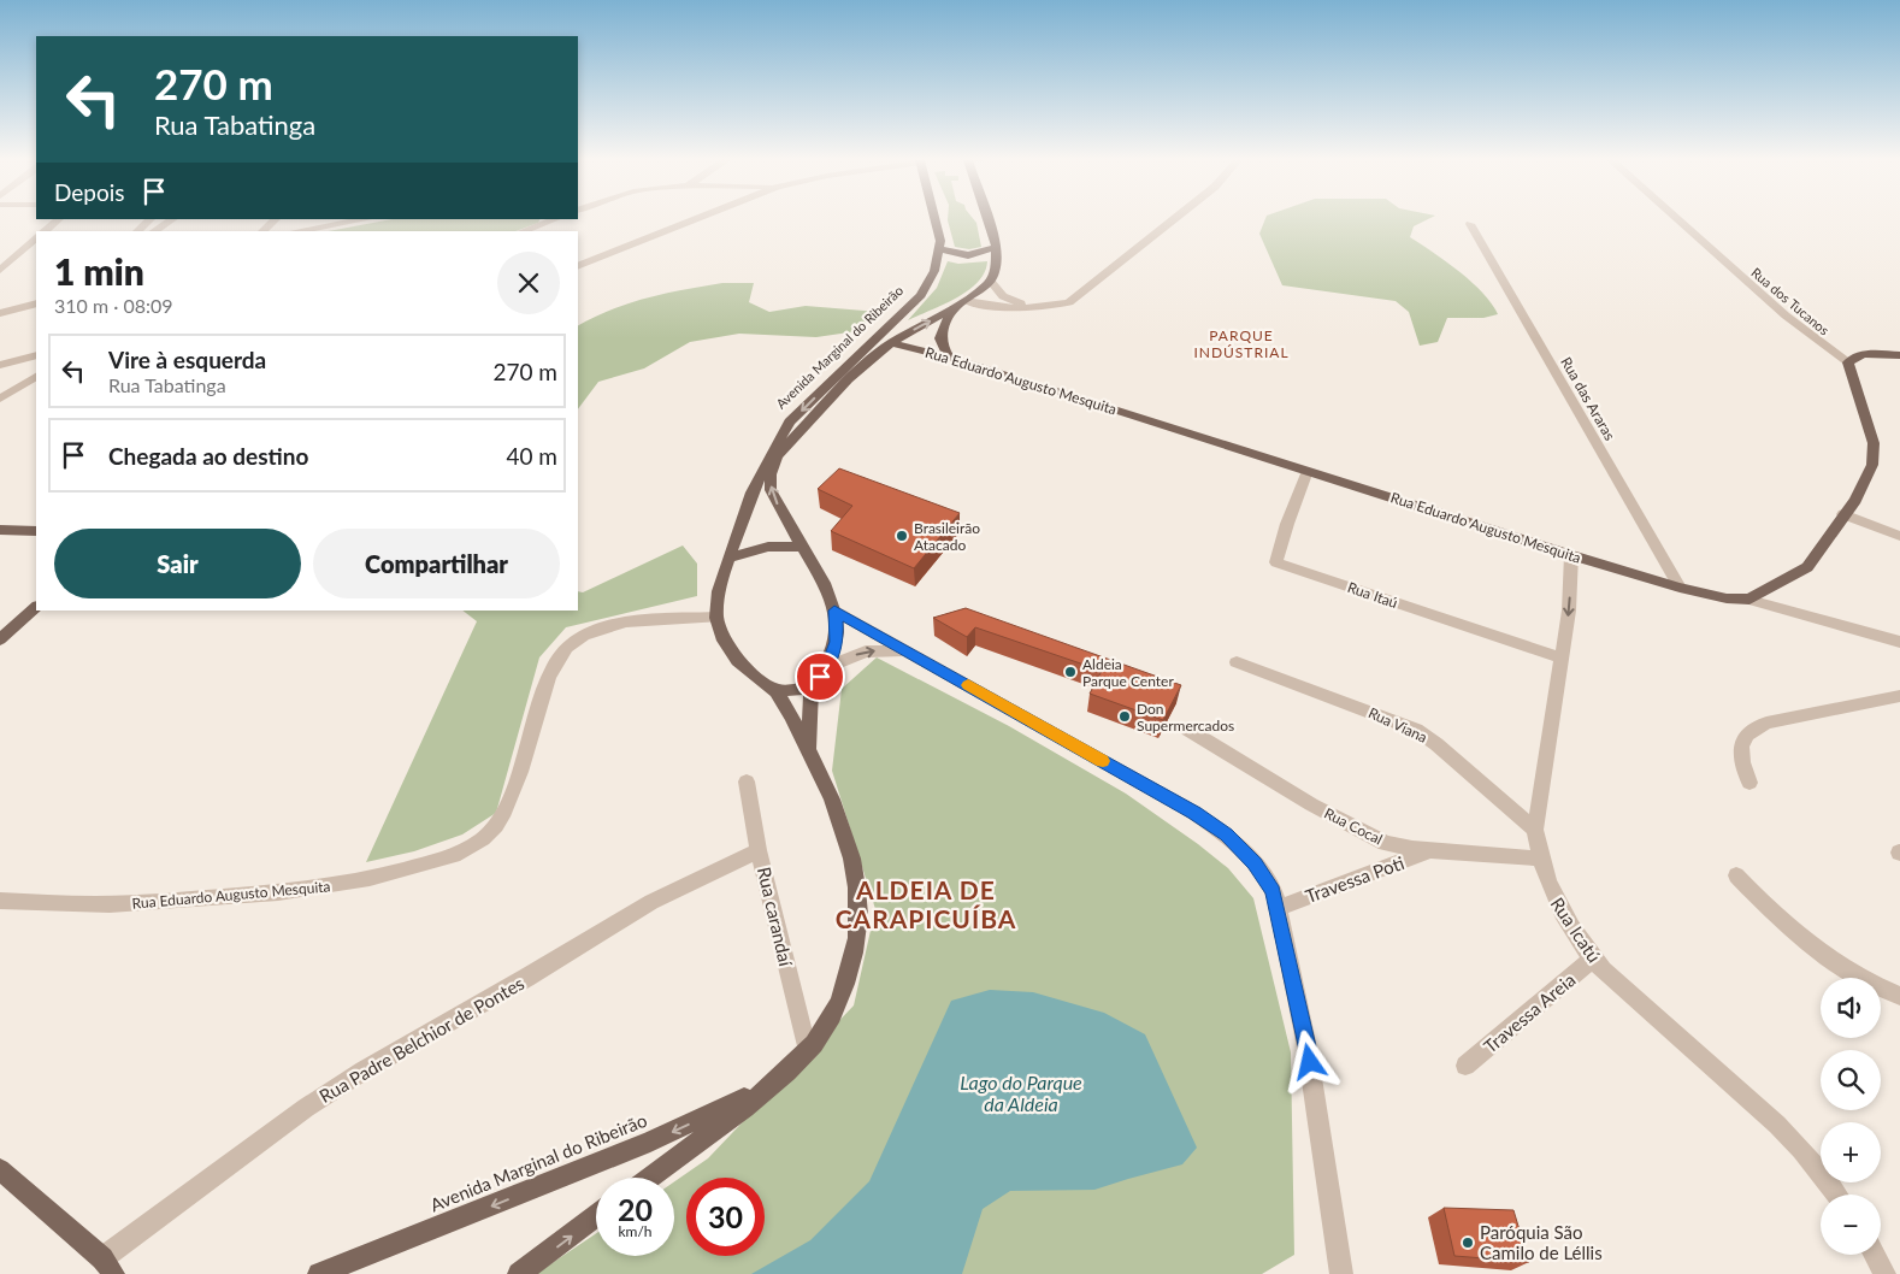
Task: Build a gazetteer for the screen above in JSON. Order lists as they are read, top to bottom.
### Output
{
  "streets": {
    "main road": ["Avenida Marginal do Ribeirão", "Rua Eduardo Augusto Mesquita"],
    "street": [
      "Rua dos Tucanos",
      "Rua das Araras",
      "Rua Itaú",
      "Rua Viana",
      "Rua Cocal",
      "Travessa Poti",
      "Rua carandaí",
      "Rua Icatú",
      "Travessa Areia",
      "Rua Padre Belchior de Pontes"
    ]
  },
  "crossings": [
    ["Avenida Marginal do Ribeirão", "Rua Eduardo Augusto Mesquita"],
    ["Avenida Marginal do Ribeirão", "Rua carandaí"],
    ["Rua Eduardo Augusto Mesquita", "Rua das Araras"],
    ["Rua Eduardo Augusto Mesquita", "Rua Itaú"],
    ["Rua Eduardo Augusto Mesquita", "Rua Icatú"],
    ["Rua Itaú", "Rua Icatú"],
    ["Rua Viana", "Rua Icatú"],
    ["Rua Cocal", "Travessa Poti"],
    ["Rua Cocal", "Rua Icatú"],
    ["Rua carandaí", "Rua Padre Belchior de Pontes"],
    ["Rua Icatú", "Travessa Areia"]
  ],
  "districts": ["PARQUE INDÚSTRIAL", "ALDEIA DE CARAPICUÍBA"],
  "water": ["Lago do Parque da Aldeia"],
  "places": [
    "Brasileirão Atacado",
    "Aldeia Parque Center",
    "Don Supermercados",
    "Paróquia São Camilo de Léllis"
  ],
  "page": {
    "turn": ["270 m", "Rua Tabatinga"],
    "then": "Depois",
    "heading": ["1 min", "310 m · 08:09"],
    "list": [
      {
        "name": "Vire à esquerda",
        "note": "Rua Tabatinga",
        "value": "270 m"
      },
      {
        "name": "Chegada ao destino",
        "value": "40 m"
      }
    ],
    "buttons": ["Sair", "Compartilhar"],
    "map_buttons": ["+", "−"],
    "speed": "20 km/h",
    "limit": "30"
  }
}
